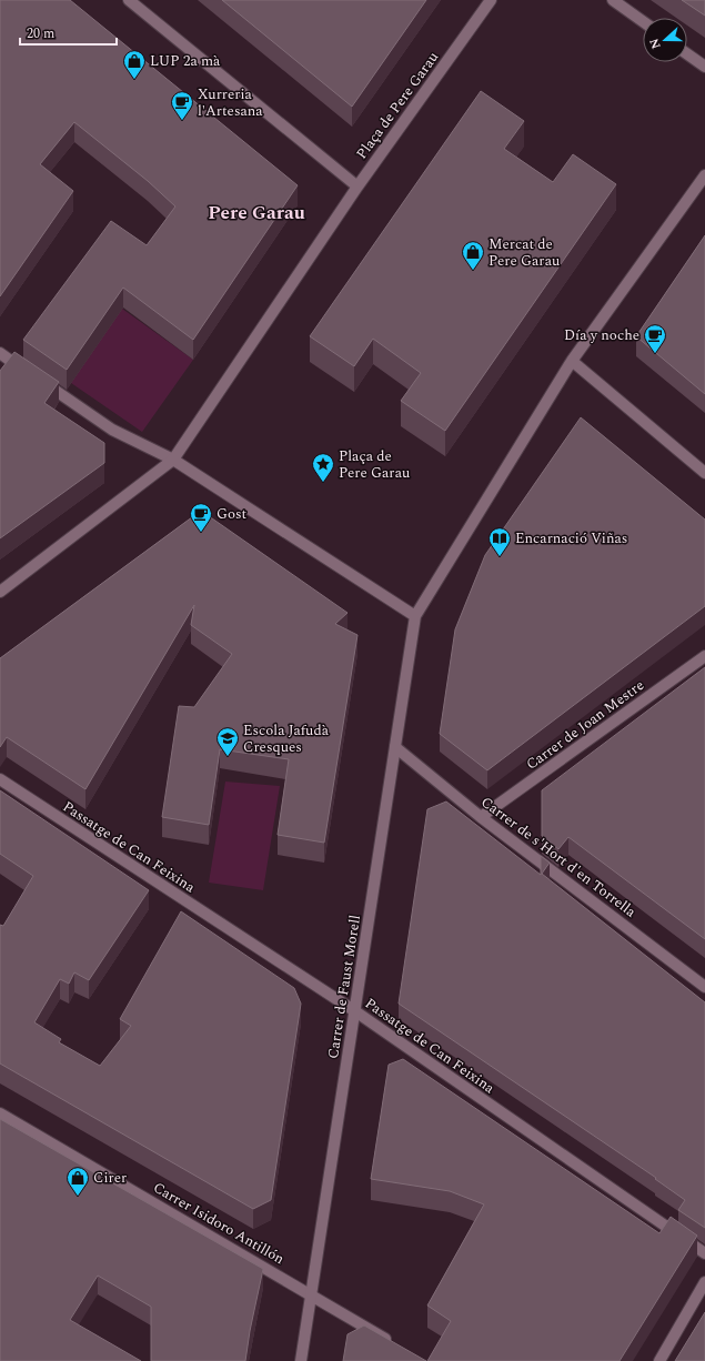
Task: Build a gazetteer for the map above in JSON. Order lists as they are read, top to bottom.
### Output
{
  "streets": {
    "street": [
      "Plaça de Pere Garau",
      "Carrer de Joan Mestre",
      "Passatge de Can Feixina",
      "Carrer de s'Hort d'en Torrella",
      "Carrer de Faust Morell",
      "Carrer Isidoro Antillón"
    ]
  },
  "crossings": [
    ["Carrer de Joan Mestre", "Carrer de s'Hort d'en Torrella"],
    ["Passatge de Can Feixina", "Carrer de Faust Morell"],
    ["Carrer de s'Hort d'en Torrella", "Carrer de Faust Morell"],
    ["Carrer de Faust Morell", "Carrer Isidoro Antillón"]
  ],
  "districts": ["Pere Garau"],
  "places": {
    "shop": ["LUP 2a mà", "Mercat de Pere Garau", "Cirer"],
    "cafe": ["Xurreria l'Artesana", "Día y noche", "Gost"],
    "place": ["Plaça de Pere Garau"],
    "library": ["Encarnació Viñas"],
    "school or university": ["Escola Jafudà Cresques"]
  },
  "scale_bar": "20 m",
  "north": "left"
}
